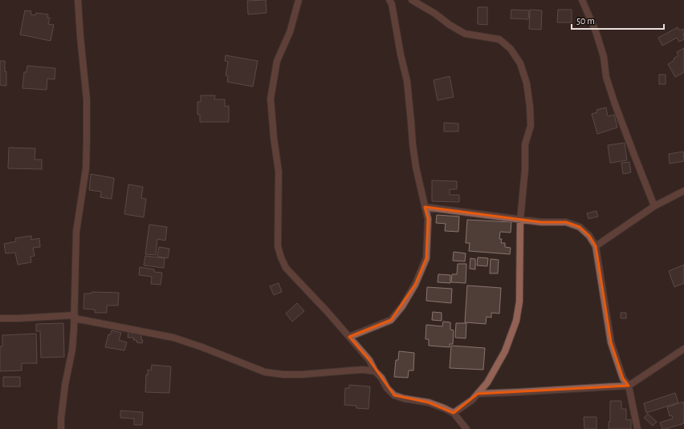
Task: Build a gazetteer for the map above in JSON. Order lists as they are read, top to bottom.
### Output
{
  "scale_bar": "50 m"
}
